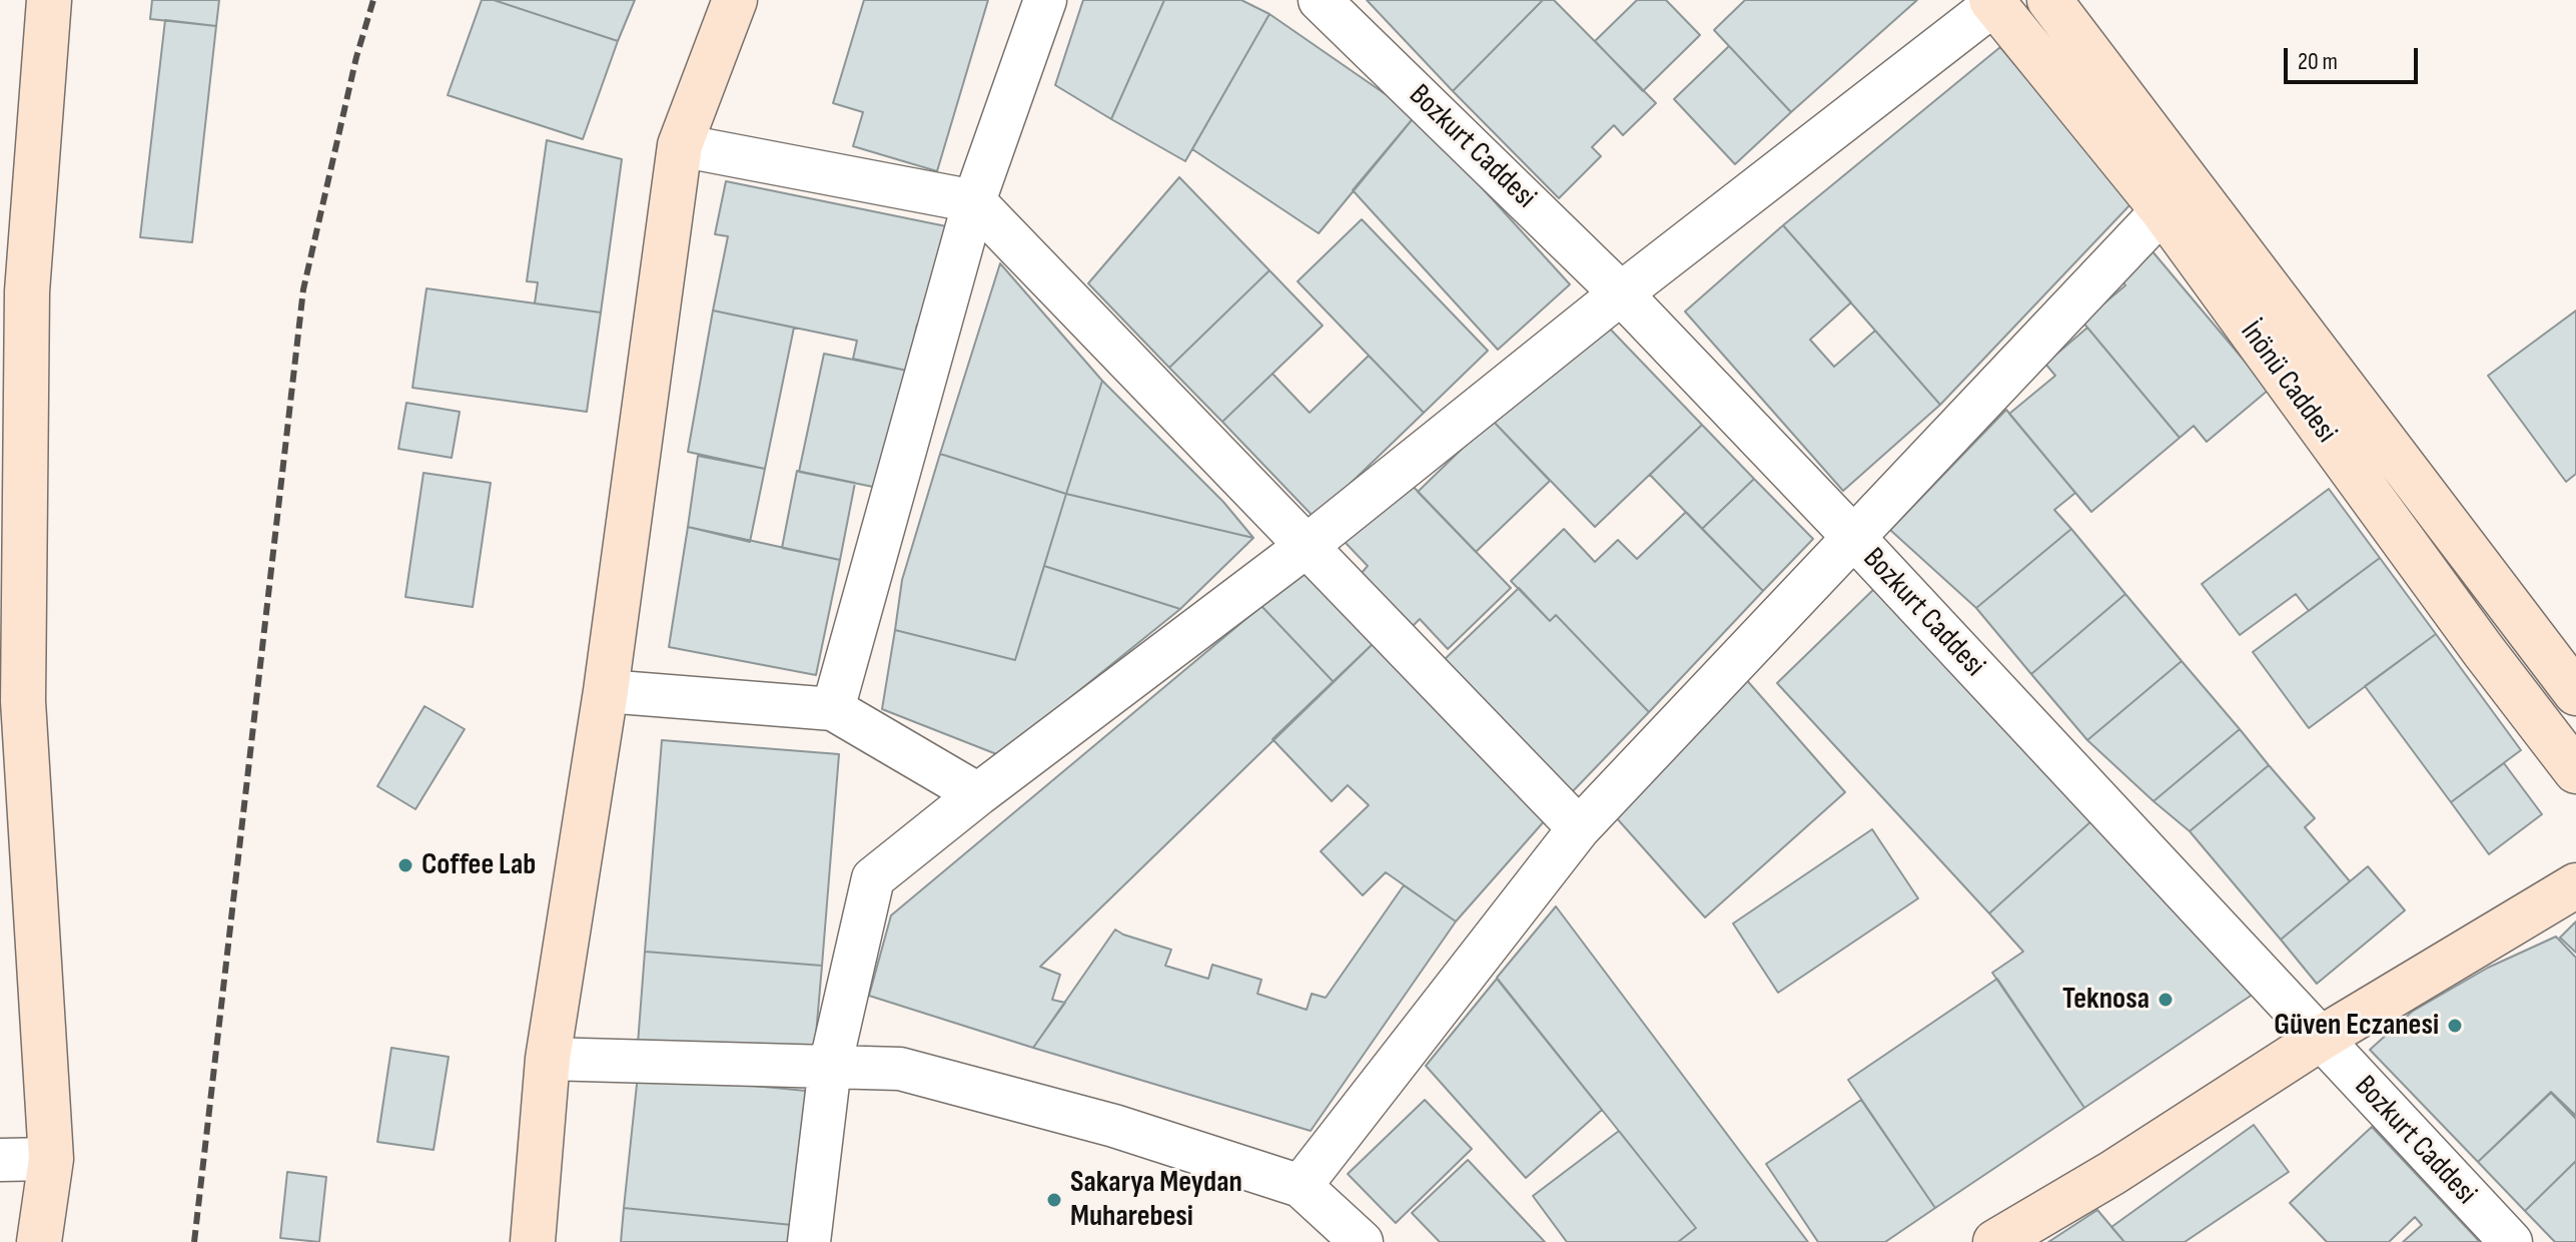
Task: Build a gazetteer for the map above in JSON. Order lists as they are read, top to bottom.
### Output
{
  "streets": {
    "street": ["Bozkurt Caddesi", "İnönü Caddesi"]
  },
  "places": [
    "Coffee Lab",
    "Teknosa",
    "Güven Eczanesi",
    "Sakarya Meydan Muharebesi"
  ],
  "scale_bar": "20 m"
}
